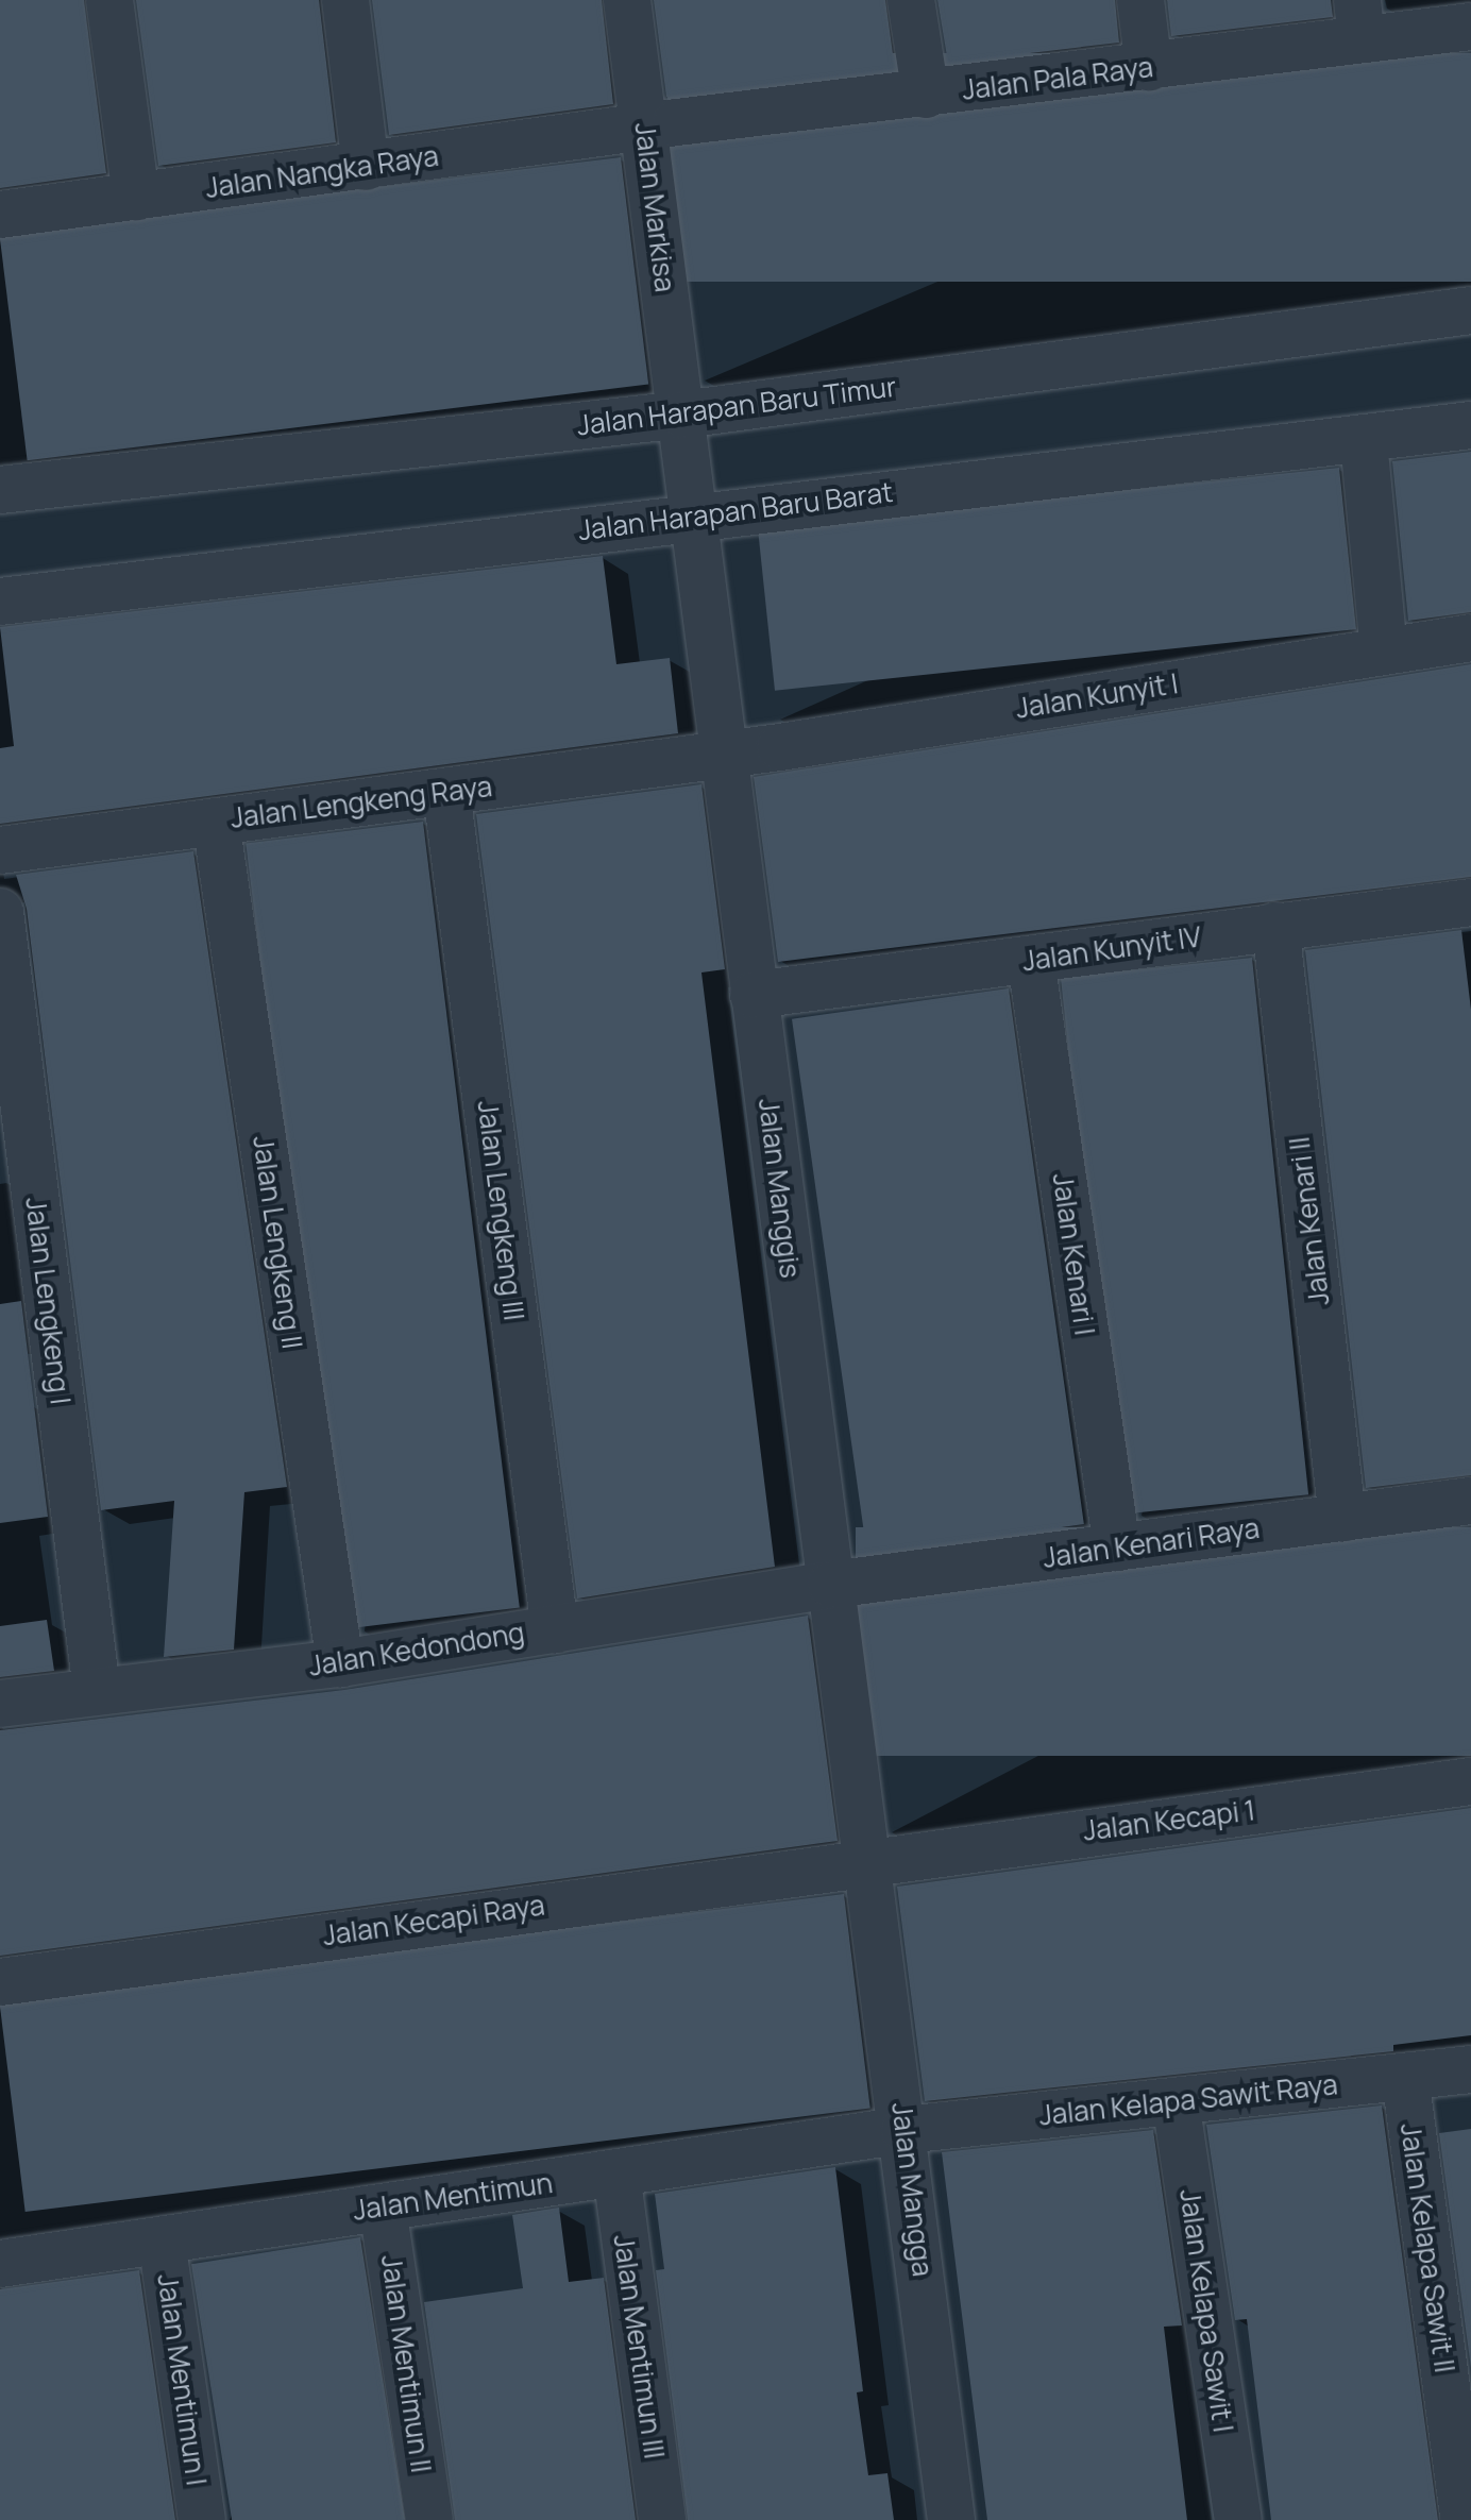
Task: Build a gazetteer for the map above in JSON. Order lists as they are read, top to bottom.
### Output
{
  "streets": {
    "street": [
      "Jalan Pala Raya",
      "Jalan Nangka Raya",
      "Jalan Markisa",
      "Jalan Harapan Baru Timur",
      "Jalan Harapan Baru Barat",
      "Jalan Kunyit I",
      "Jalan Lengkeng Raya",
      "Jalan Kunyit IV",
      "Jalan Manggis",
      "Jalan Lengkeng III",
      "Jalan Kenari II",
      "Jalan Lengkeng II",
      "Jalan Kenari I",
      "Jalan Lengkeng I",
      "Jalan Kenari Raya",
      "Jalan Kedondong",
      "Jalan Kecapi 1",
      "Jalan Kecapi Raya",
      "Jalan Kelapa Sawit Raya",
      "Jalan Mangga",
      "Jalan Mentimun",
      "Jalan Kelapa Sawit II",
      "Jalan Kelapa Sawit I",
      "Jalan Mentimun III",
      "Jalan Mentimun II",
      "Jalan Mentimun I"
    ]
  },
  "crossings": [
    ["Jalan Pala Raya", "Jalan Nangka Raya"],
    ["Jalan Pala Raya", "Jalan Markisa"],
    ["Jalan Nangka Raya", "Jalan Markisa"],
    ["Jalan Markisa", "Jalan Harapan Baru Timur"],
    ["Jalan Markisa", "Jalan Harapan Baru Barat"],
    ["Jalan Markisa", "Jalan Manggis"],
    ["Jalan Harapan Baru Barat", "Jalan Manggis"],
    ["Jalan Kunyit I", "Jalan Lengkeng Raya"],
    ["Jalan Kunyit I", "Jalan Manggis"],
    ["Jalan Lengkeng Raya", "Jalan Manggis"],
    ["Jalan Lengkeng Raya", "Jalan Lengkeng III"],
    ["Jalan Lengkeng Raya", "Jalan Lengkeng II"],
    ["Jalan Kunyit IV", "Jalan Manggis"],
    ["Jalan Kunyit IV", "Jalan Kenari II"],
    ["Jalan Kunyit IV", "Jalan Kenari I"],
    ["Jalan Manggis", "Jalan Kenari Raya"],
    ["Jalan Manggis", "Jalan Kedondong"],
    ["Jalan Manggis", "Jalan Kecapi 1"],
    ["Jalan Manggis", "Jalan Kecapi Raya"],
    ["Jalan Manggis", "Jalan Mangga"],
    ["Jalan Lengkeng III", "Jalan Kedondong"],
    ["Jalan Kenari II", "Jalan Kenari Raya"],
    ["Jalan Lengkeng II", "Jalan Kedondong"],
    ["Jalan Kenari I", "Jalan Kenari Raya"],
    ["Jalan Lengkeng I", "Jalan Kedondong"],
    ["Jalan Kenari Raya", "Jalan Kedondong"],
    ["Jalan Kecapi 1", "Jalan Kecapi Raya"],
    ["Jalan Kecapi 1", "Jalan Mangga"],
    ["Jalan Kecapi Raya", "Jalan Mangga"],
    ["Jalan Kelapa Sawit Raya", "Jalan Mangga"],
    ["Jalan Kelapa Sawit Raya", "Jalan Mentimun"],
    ["Jalan Kelapa Sawit Raya", "Jalan Kelapa Sawit II"],
    ["Jalan Kelapa Sawit Raya", "Jalan Kelapa Sawit I"],
    ["Jalan Mangga", "Jalan Mentimun"],
    ["Jalan Mentimun", "Jalan Mentimun III"],
    ["Jalan Mentimun", "Jalan Mentimun II"],
    ["Jalan Mentimun", "Jalan Mentimun I"]
  ]
}
